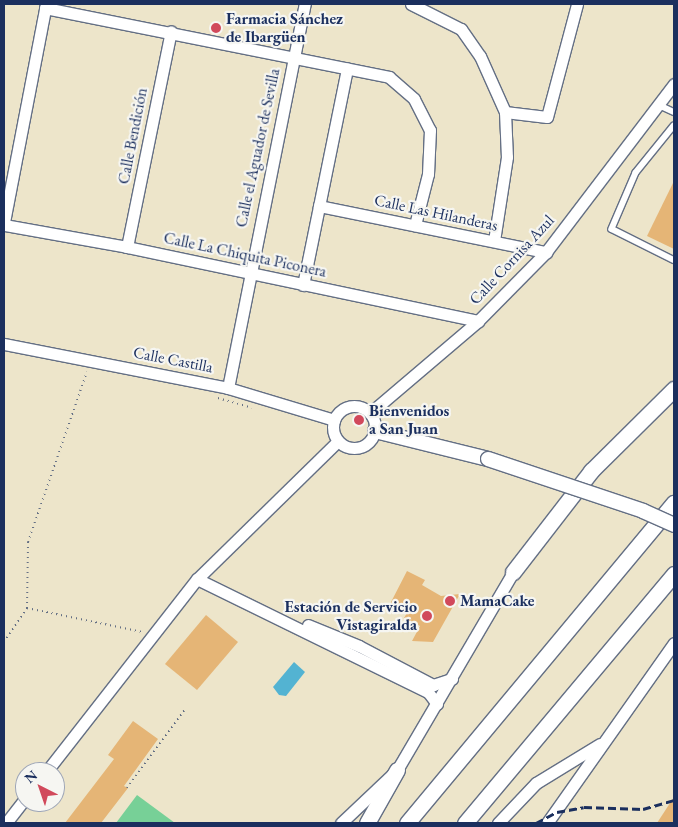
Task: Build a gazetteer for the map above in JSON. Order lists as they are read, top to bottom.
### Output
{
  "streets": {
    "street": [
      "Calle Bendición",
      "Calle el Aguador de Sevilla",
      "Calle Las Hilanderas",
      "Calle La Chiquita Piconera",
      "Calle Cornisa Azul",
      "Calle Castilla"
    ]
  },
  "crossings": [
    ["Calle Bendición", "Calle La Chiquita Piconera"],
    ["Calle el Aguador de Sevilla", "Calle La Chiquita Piconera"],
    ["Calle el Aguador de Sevilla", "Calle Castilla"],
    ["Calle Las Hilanderas", "Calle Cornisa Azul"],
    ["Calle La Chiquita Piconera", "Calle Cornisa Azul"],
    ["Calle Cornisa Azul", "Calle Castilla"]
  ],
  "places": [
    "Farmacia Sánchez de Ibargüen",
    "Bienvenidos a San Juan",
    "MamaCake",
    "Estación de Servicio Vistagiralda"
  ],
  "north": "top left"
}
